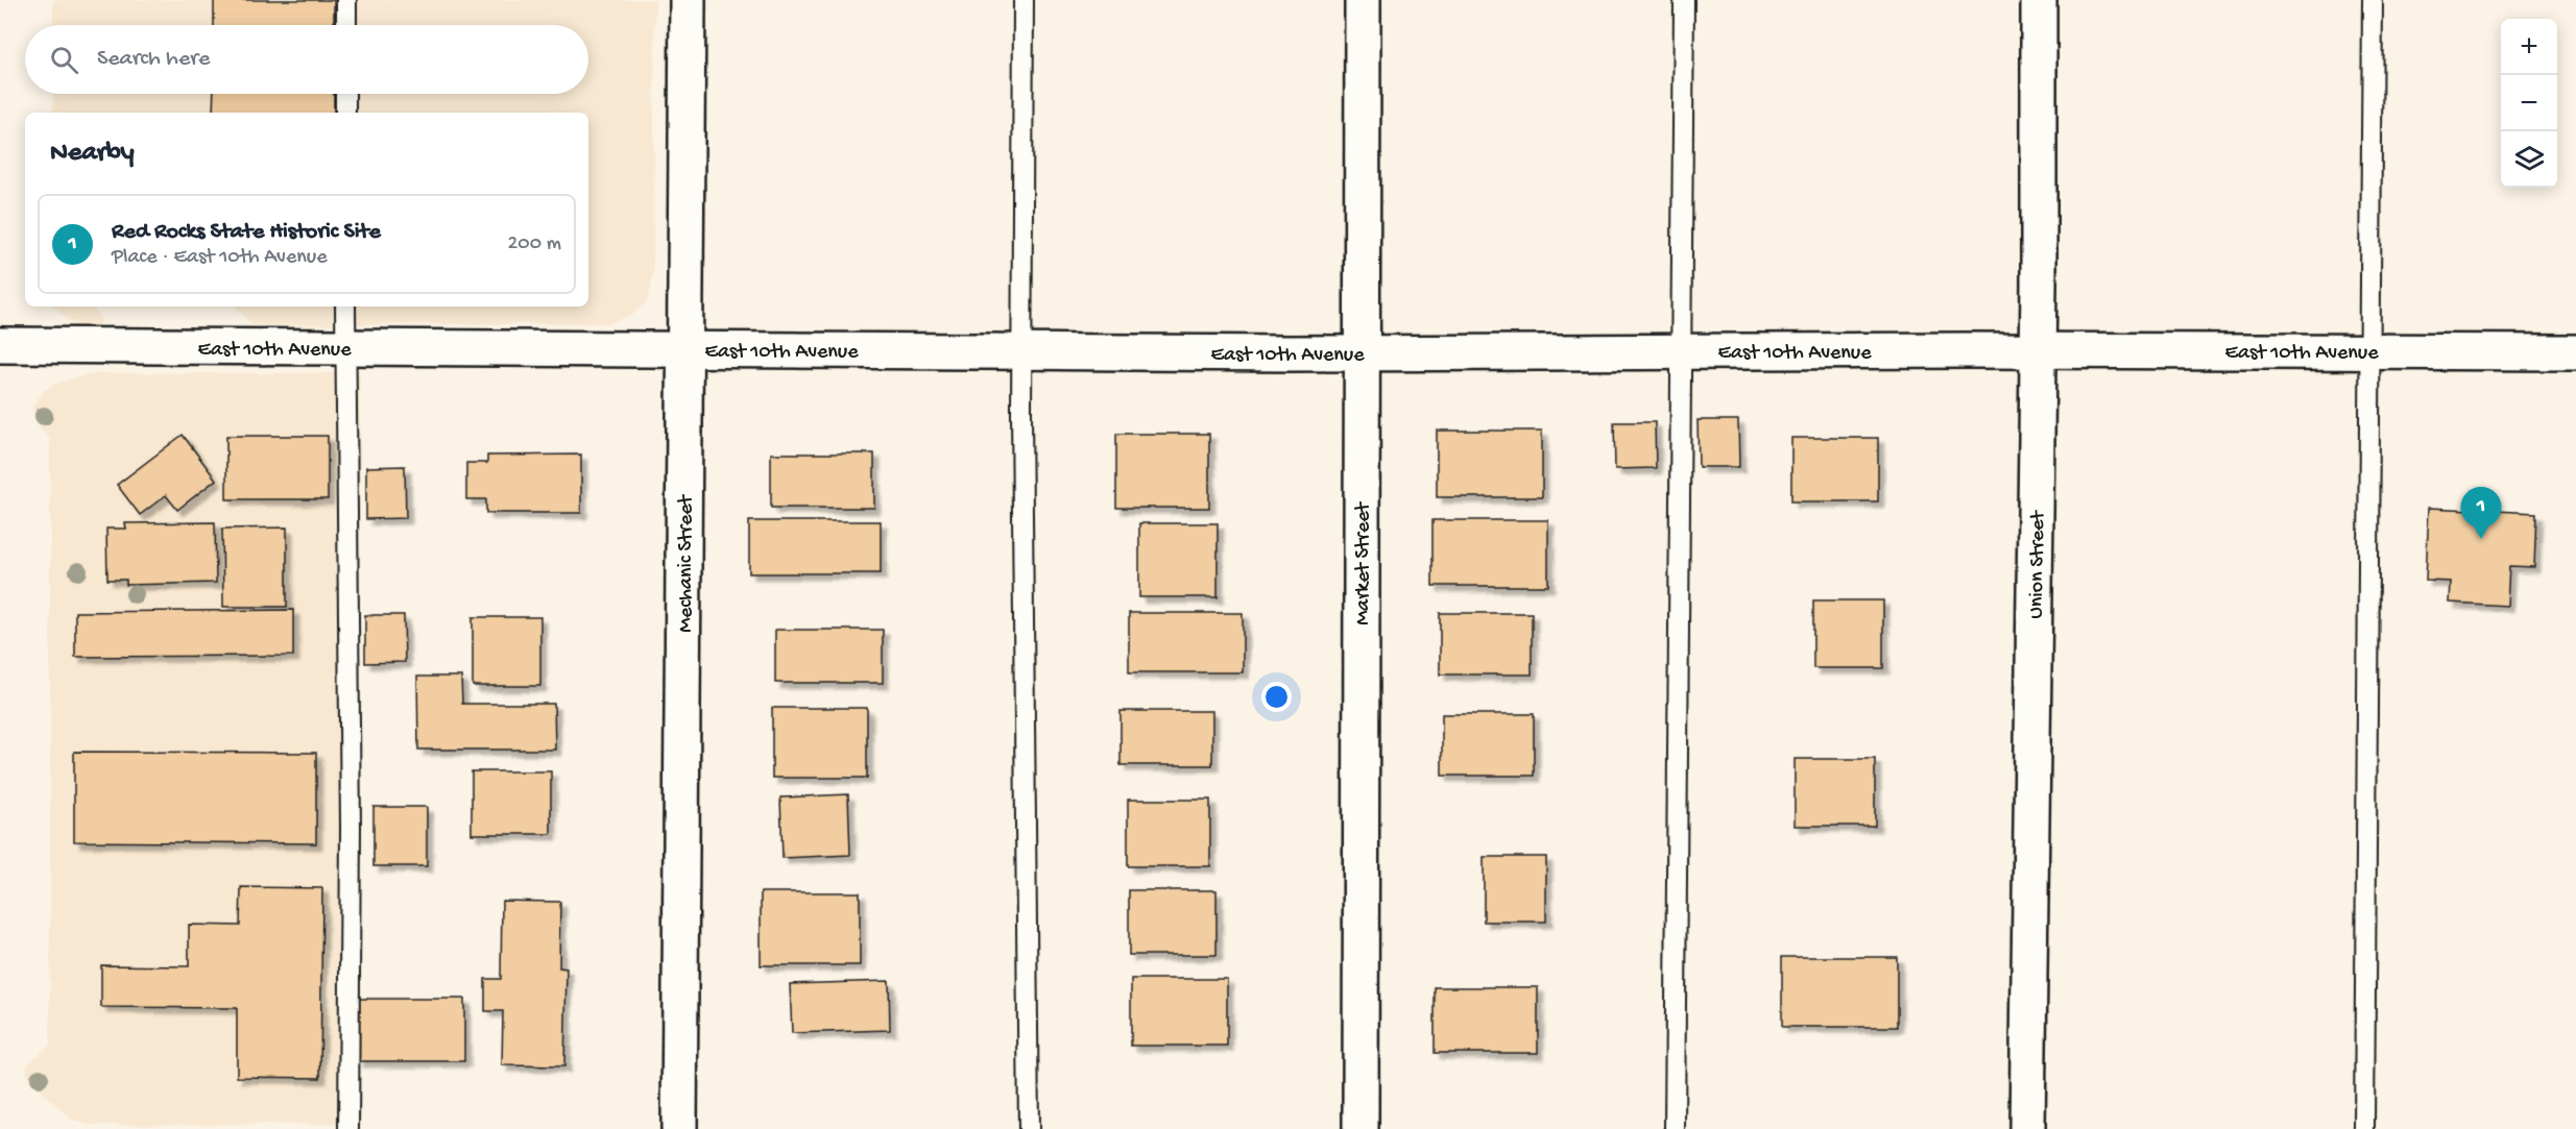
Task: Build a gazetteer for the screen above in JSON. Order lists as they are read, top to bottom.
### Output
{
  "streets": {
    "street": [
      "East 10th Avenue",
      "Mechanic Street",
      "Market Street",
      "Union Street"
    ]
  },
  "crossings": [
    ["East 10th Avenue", "Mechanic Street"],
    ["East 10th Avenue", "Market Street"],
    ["East 10th Avenue", "Union Street"]
  ],
  "page": {
    "map_buttons": ["+", "−"],
    "search": "Search here",
    "heading": "Nearby",
    "list": [
      {
        "mark": "1",
        "name": "Red Rocks State Historic Site",
        "note": "Place · East 10th Avenue",
        "value": "200 m"
      }
    ],
    "pins": "1"
  }
}
